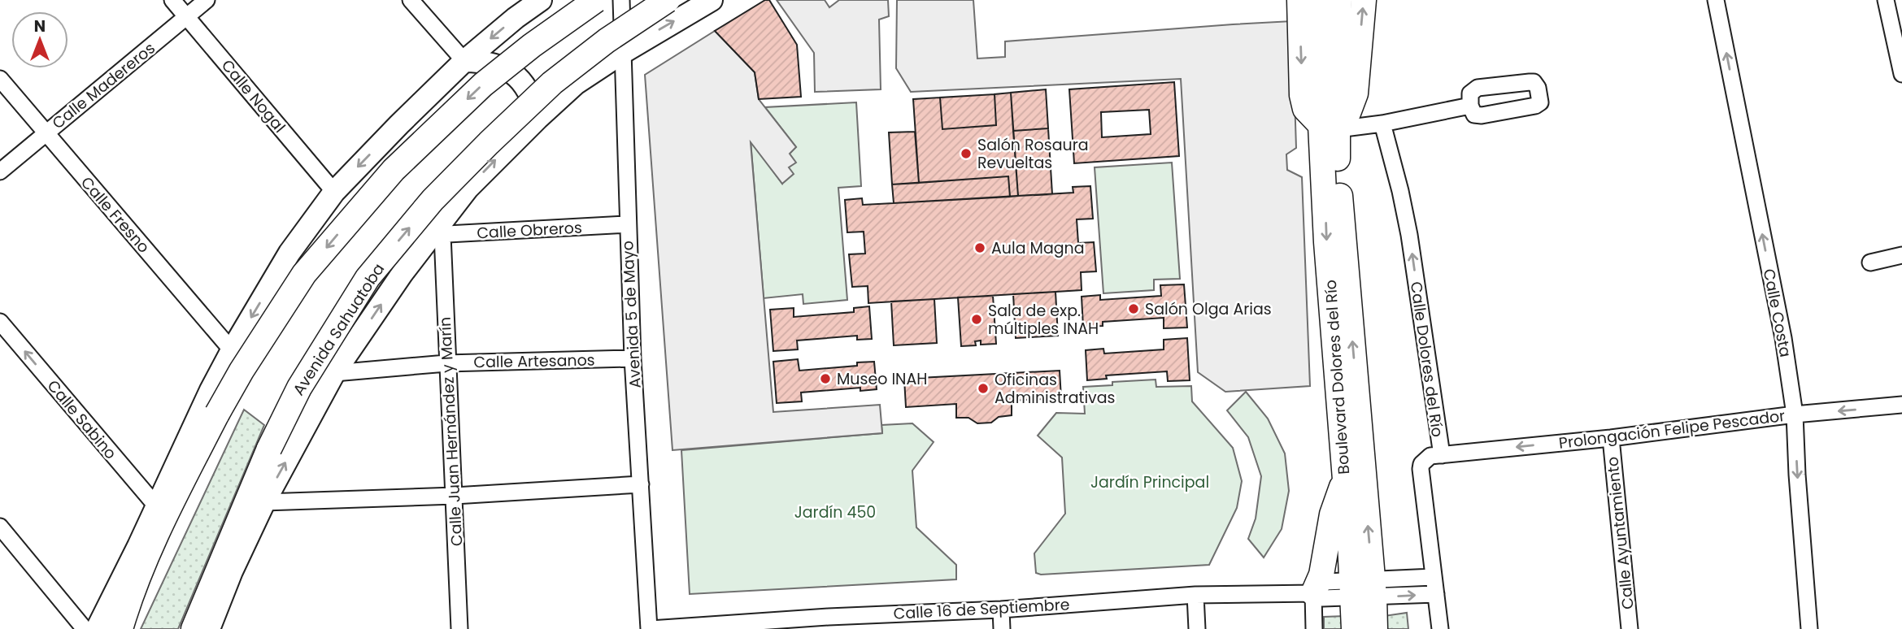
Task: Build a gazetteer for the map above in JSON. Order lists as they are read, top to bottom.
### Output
{
  "streets": {
    "main road": ["Avenida Sahuatoba", "Boulevard Dolores del Río"],
    "street": [
      "Calle Madereros",
      "Calle Nogal",
      "Calle Fresno",
      "Calle Obreros",
      "Calle Costa",
      "Avenida 5 de Mayo",
      "Calle Dolores del Río",
      "Calle Artesanos",
      "Calle Sabino",
      "Prolongación Felipe Pescador",
      "Calle Juan Hernández y Marín",
      "Calle Ayuntamiento",
      "Calle 16 de Septiembre"
    ]
  },
  "crossings": [
    ["Calle Madereros", "Calle Nogal"],
    ["Calle Madereros", "Calle Fresno"],
    ["Calle Obreros", "Avenida 5 de Mayo"],
    ["Calle Obreros", "Avenida Sahuatoba"],
    ["Calle Obreros", "Calle Juan Hernández y Marín"],
    ["Calle Costa", "Prolongación Felipe Pescador"],
    ["Avenida 5 de Mayo", "Avenida Sahuatoba"],
    ["Avenida 5 de Mayo", "Calle Artesanos"],
    ["Avenida 5 de Mayo", "Calle 16 de Septiembre"],
    ["Avenida Sahuatoba", "Calle Artesanos"],
    ["Avenida Sahuatoba", "Calle Juan Hernández y Marín"],
    ["Calle Dolores del Río", "Prolongación Felipe Pescador"],
    ["Calle Dolores del Río", "Calle 16 de Septiembre"],
    ["Calle Artesanos", "Calle Juan Hernández y Marín"],
    ["Boulevard Dolores del Río", "Calle 16 de Septiembre"],
    ["Prolongación Felipe Pescador", "Calle Ayuntamiento"]
  ],
  "one_way": ["Calle Dolores del Río", "Prolongación Felipe Pescador"],
  "parks": ["Jardín Principal", "Jardín 450"],
  "places": [
    "Salón Rosaura Revueltas",
    "Aula Magna",
    "Salón Olga Arias",
    "Sala de exp. múltiples INAH",
    "Museo INAH",
    "Oficinas Administrativas"
  ],
  "north": "top"
}
